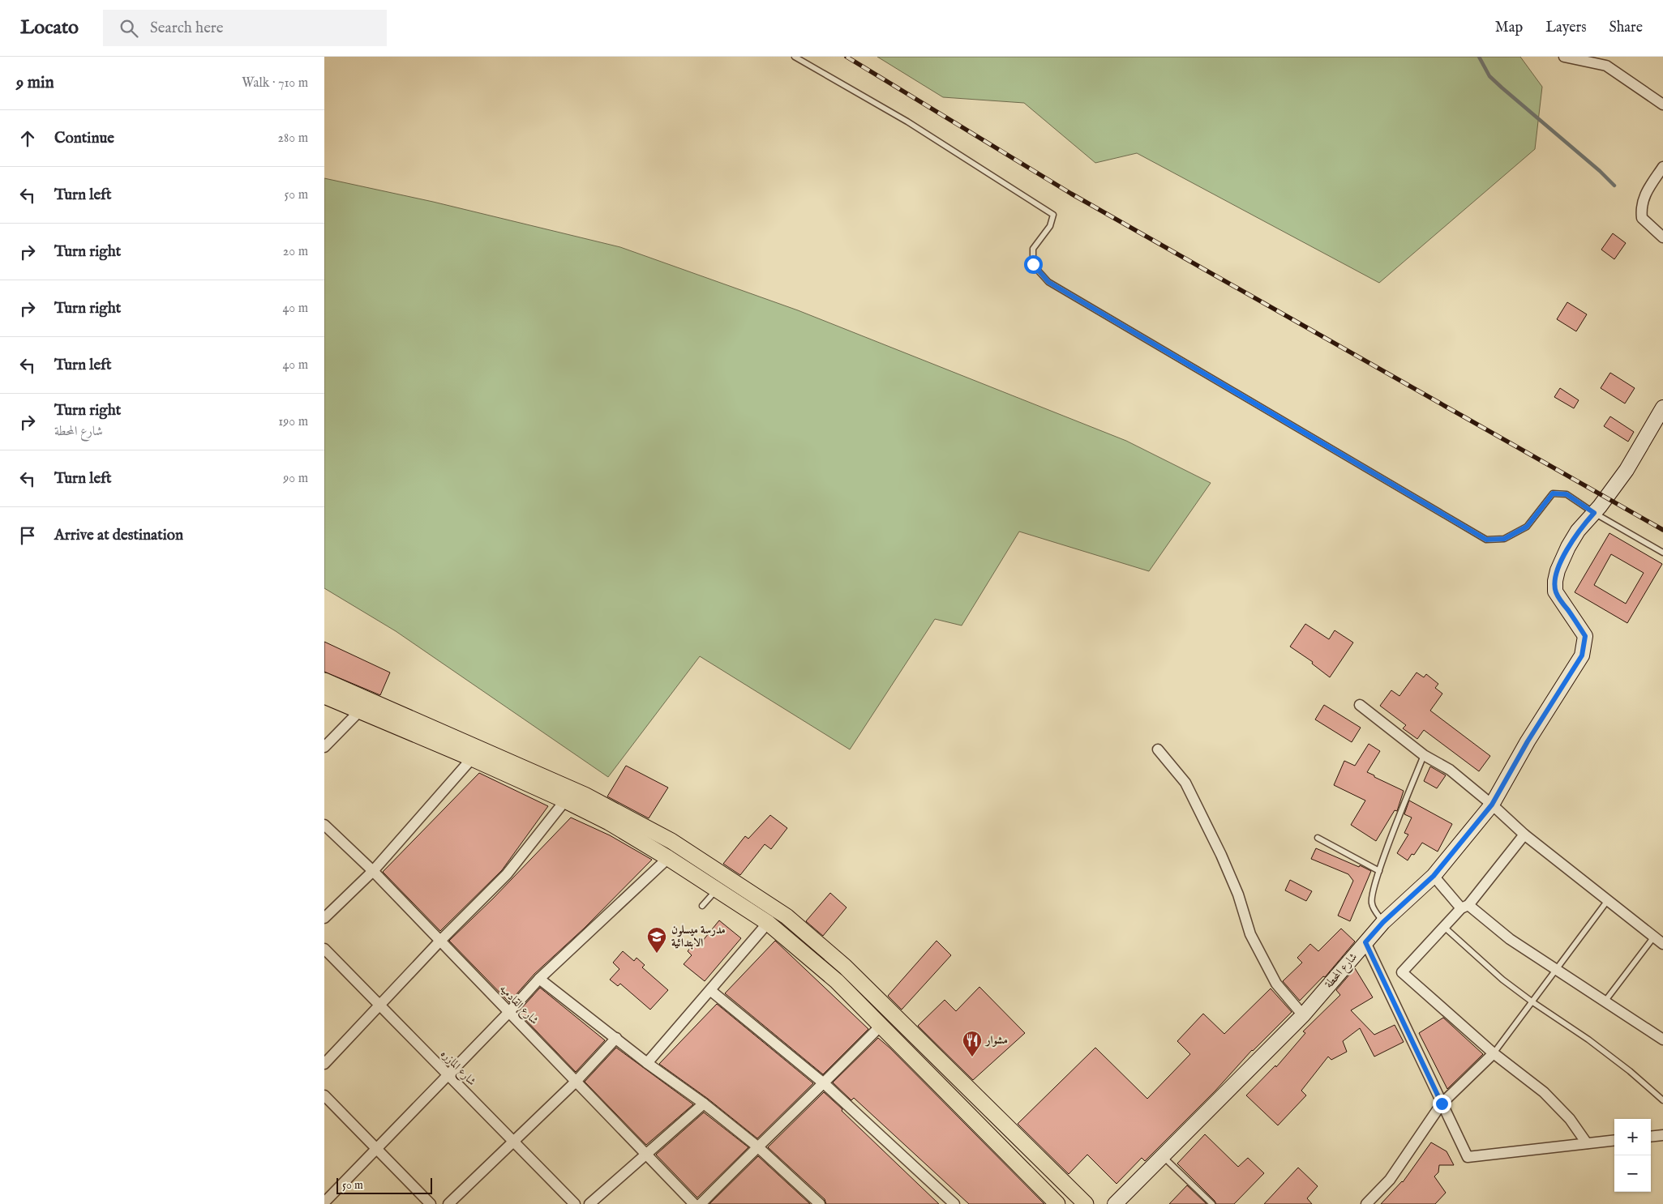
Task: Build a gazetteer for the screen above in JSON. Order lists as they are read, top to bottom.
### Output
{
  "streets": {
    "main road": ["شارع المحطة"],
    "street": ["شارع القادميه", "شارع المازره"]
  },
  "places": {
    "school or university": ["مدرسة ميسلون الابتدائية"],
    "restaurant": ["مشوار"]
  },
  "scale_bar": "50 m",
  "page": {
    "header": "Locato",
    "search": "Search here",
    "nav": ["Map", "Layers", "Share"],
    "heading": ["9 min", "Walk · 710 m"],
    "list": [
      ["Continue", "280 m"],
      ["Turn left", "50 m"],
      ["Turn right", "20 m"],
      ["Turn right", "40 m"],
      ["Turn left", "40 m"],
      ["Turn right", "شارع المحطة", "190 m"],
      ["Turn left", "90 m"],
      "Arrive at destination"
    ],
    "map_buttons": ["+", "−"],
    "scale": "50 m"
  }
}
